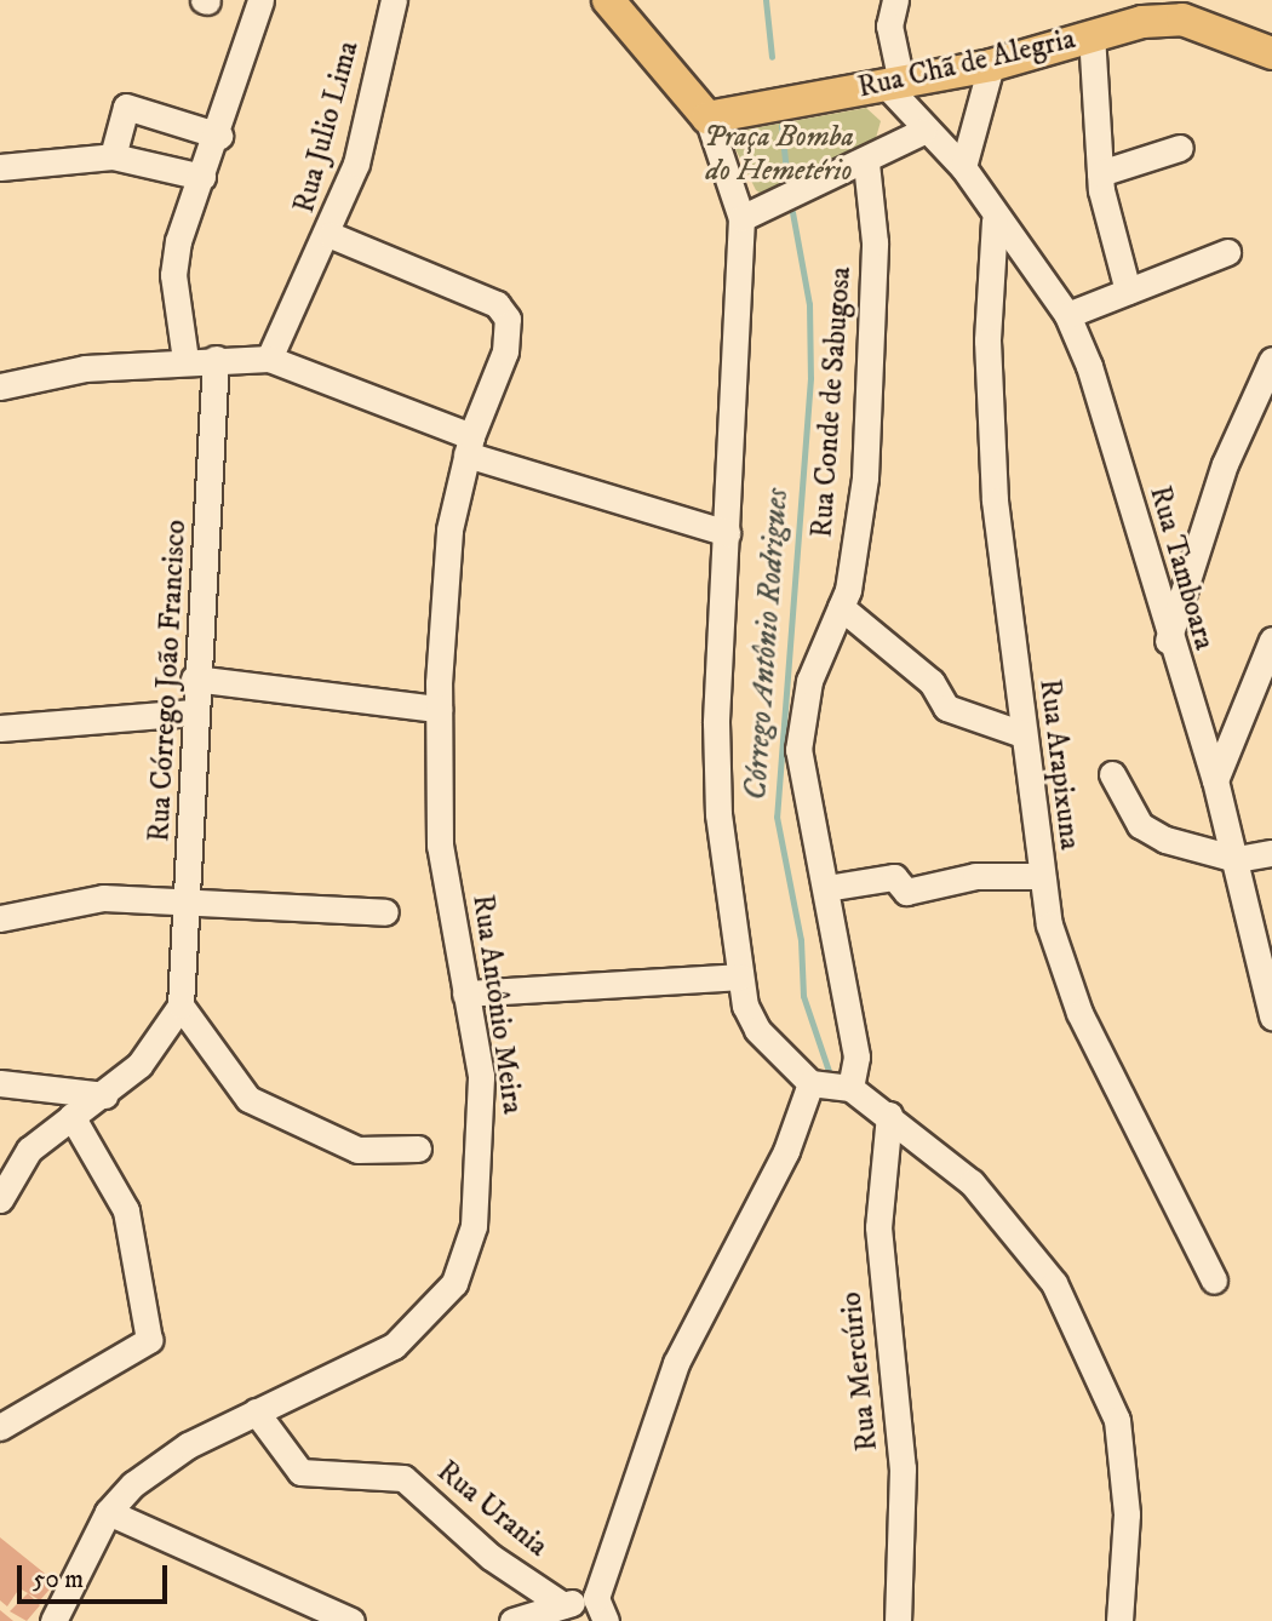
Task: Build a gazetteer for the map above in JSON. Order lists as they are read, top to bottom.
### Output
{
  "streets": {
    "main road": ["Rua Chã de Alegria"],
    "street": [
      "Rua Julio Lima",
      "Rua Conde de Sabugosa",
      "Rua Tamboara",
      "Rua Córrego João Francisco",
      "Rua Arapixuna",
      "Rua Antônio Meira",
      "Rua Mercúrio",
      "Rua Urania"
    ]
  },
  "crossings": [
    ["Rua Chã de Alegria", "Rua Conde de Sabugosa"],
    ["Rua Chã de Alegria", "Rua Tamboara"],
    ["Rua Julio Lima", "Rua Antônio Meira"],
    ["Rua Tamboara", "Rua Arapixuna"],
    ["Rua Antônio Meira", "Rua Urania"]
  ],
  "water": ["Córrego Antônio Rodrigues"],
  "parks": ["Praça Bomba do Hemetério"],
  "scale_bar": "50 m"
}
